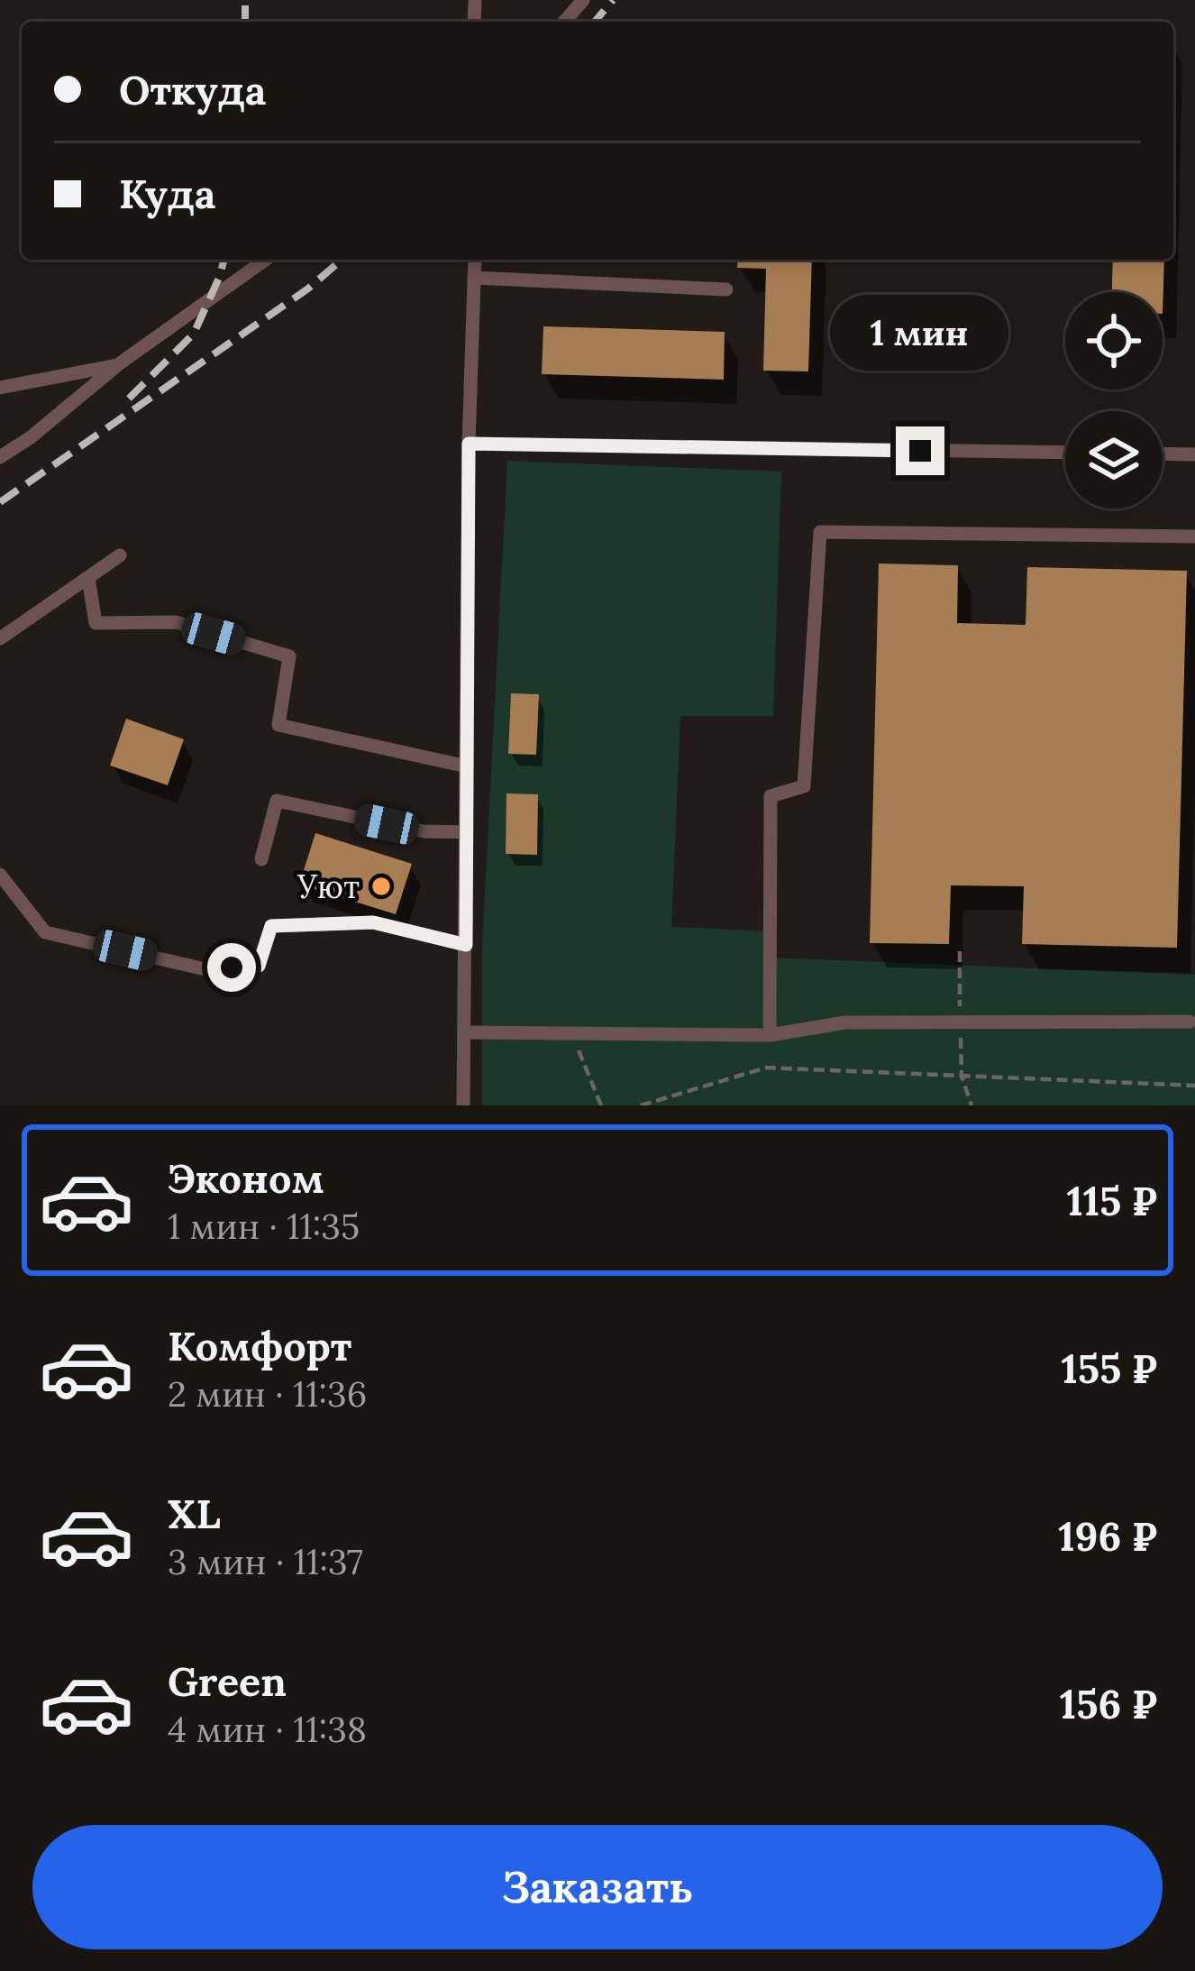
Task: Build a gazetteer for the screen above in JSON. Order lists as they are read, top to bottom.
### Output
{
  "places": ["Уют"],
  "page": {
    "banner": ["Откуда", "Куда"],
    "bubble": "1 мин",
    "list": [
      {
        "name": "Эконом",
        "note": "1 мин · 11:35",
        "value": "115 ₽"
      },
      {
        "name": "Комфорт",
        "note": "2 мин · 11:36",
        "value": "155 ₽"
      },
      {
        "name": "XL",
        "note": "3 мин · 11:37",
        "value": "196 ₽"
      },
      {
        "name": "Green",
        "note": "4 мин · 11:38",
        "value": "156 ₽"
      }
    ],
    "buttons": "Заказать"
  }
}
